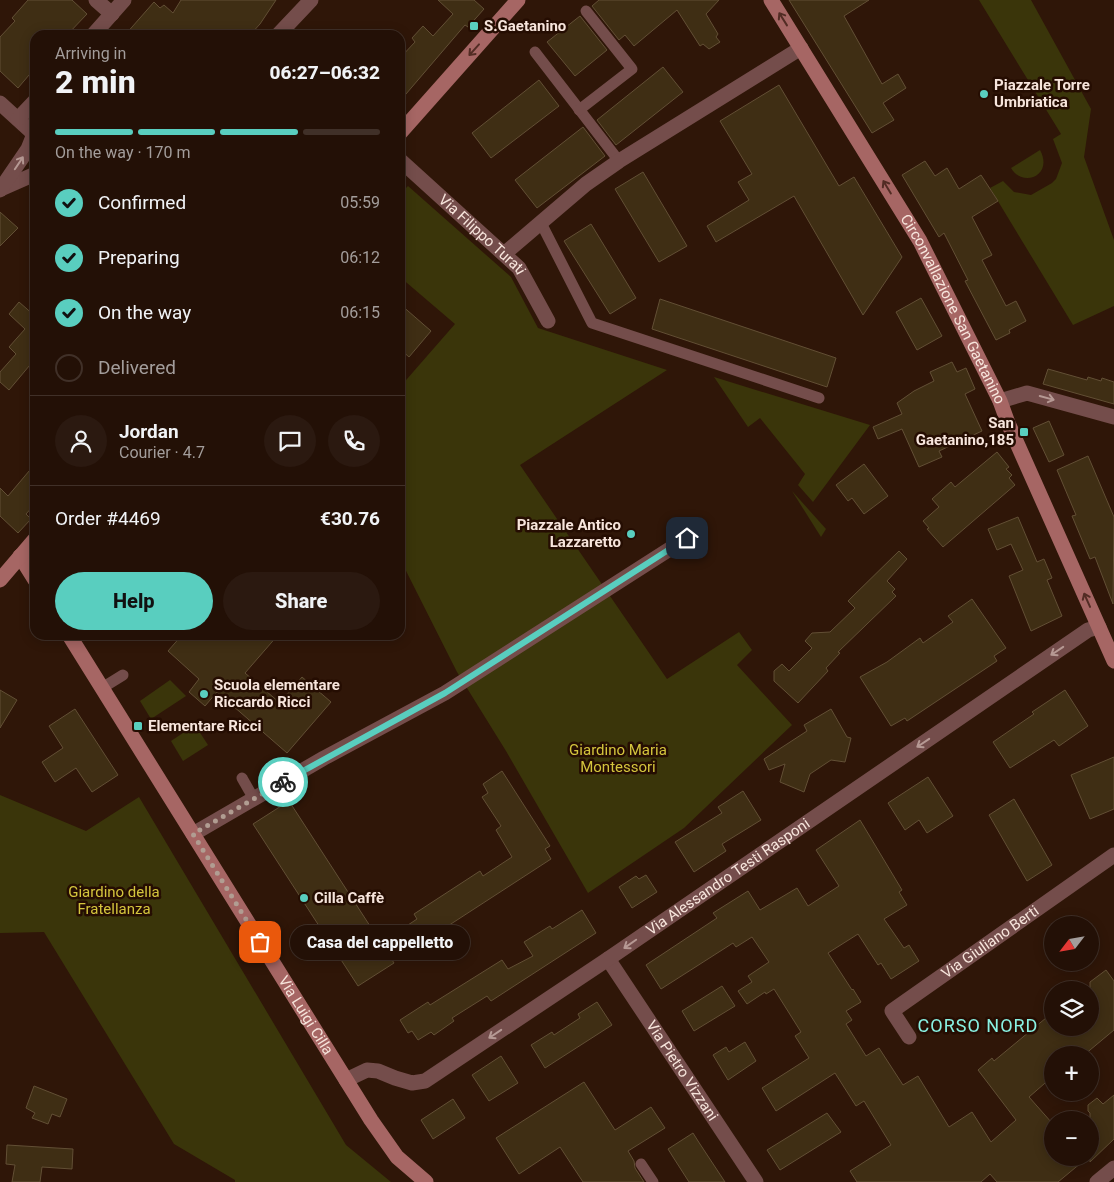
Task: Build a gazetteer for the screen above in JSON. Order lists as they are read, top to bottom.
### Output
{
  "streets": {
    "street": [
      "Via Filippo Turati",
      "Circonvallazione San Gaetanino",
      "Via Alessandro Testi Rasponi",
      "Via Giuliano Berti",
      "Via Luigi Cilla",
      "Via Pietro Vizzani"
    ]
  },
  "crossings": [
    ["Circonvallazione San Gaetanino", "Via Alessandro Testi Rasponi"],
    ["Via Alessandro Testi Rasponi", "Via Luigi Cilla"],
    ["Via Alessandro Testi Rasponi", "Via Pietro Vizzani"]
  ],
  "one_way": ["Circonvallazione San Gaetanino", "Via Alessandro Testi Rasponi"],
  "districts": ["CORSO NORD"],
  "parks": ["Giardino Maria Montessori", "Giardino della Fratellanza"],
  "places": {
    "transit": ["S.Gaetanino", "San Gaetanino,185", "Elementare Ricci"],
    "other": [
      "Piazzale Torre Umbriatica",
      "Piazzale Antico Lazzaretto",
      "Scuola elementare Riccardo Ricci",
      "Cilla Caffè",
      "Casa del cappelletto"
    ]
  },
  "north": "bottom left",
  "page": {
    "heading": ["2 min", "Arriving in", "06:27–06:32"],
    "panel": [
      "Jordan",
      "Courier · 4.7",
      "Order #4469",
      "€30.76"
    ],
    "bar": "On the way · 170 m",
    "list": [
      ["Confirmed", "05:59"],
      ["Preparing", "06:12"],
      ["On the way", "06:15"],
      "Delivered"
    ],
    "buttons": ["Help", "Share"],
    "map_buttons": ["+", "−"],
    "bubble": "Casa del cappelletto"
  }
}
